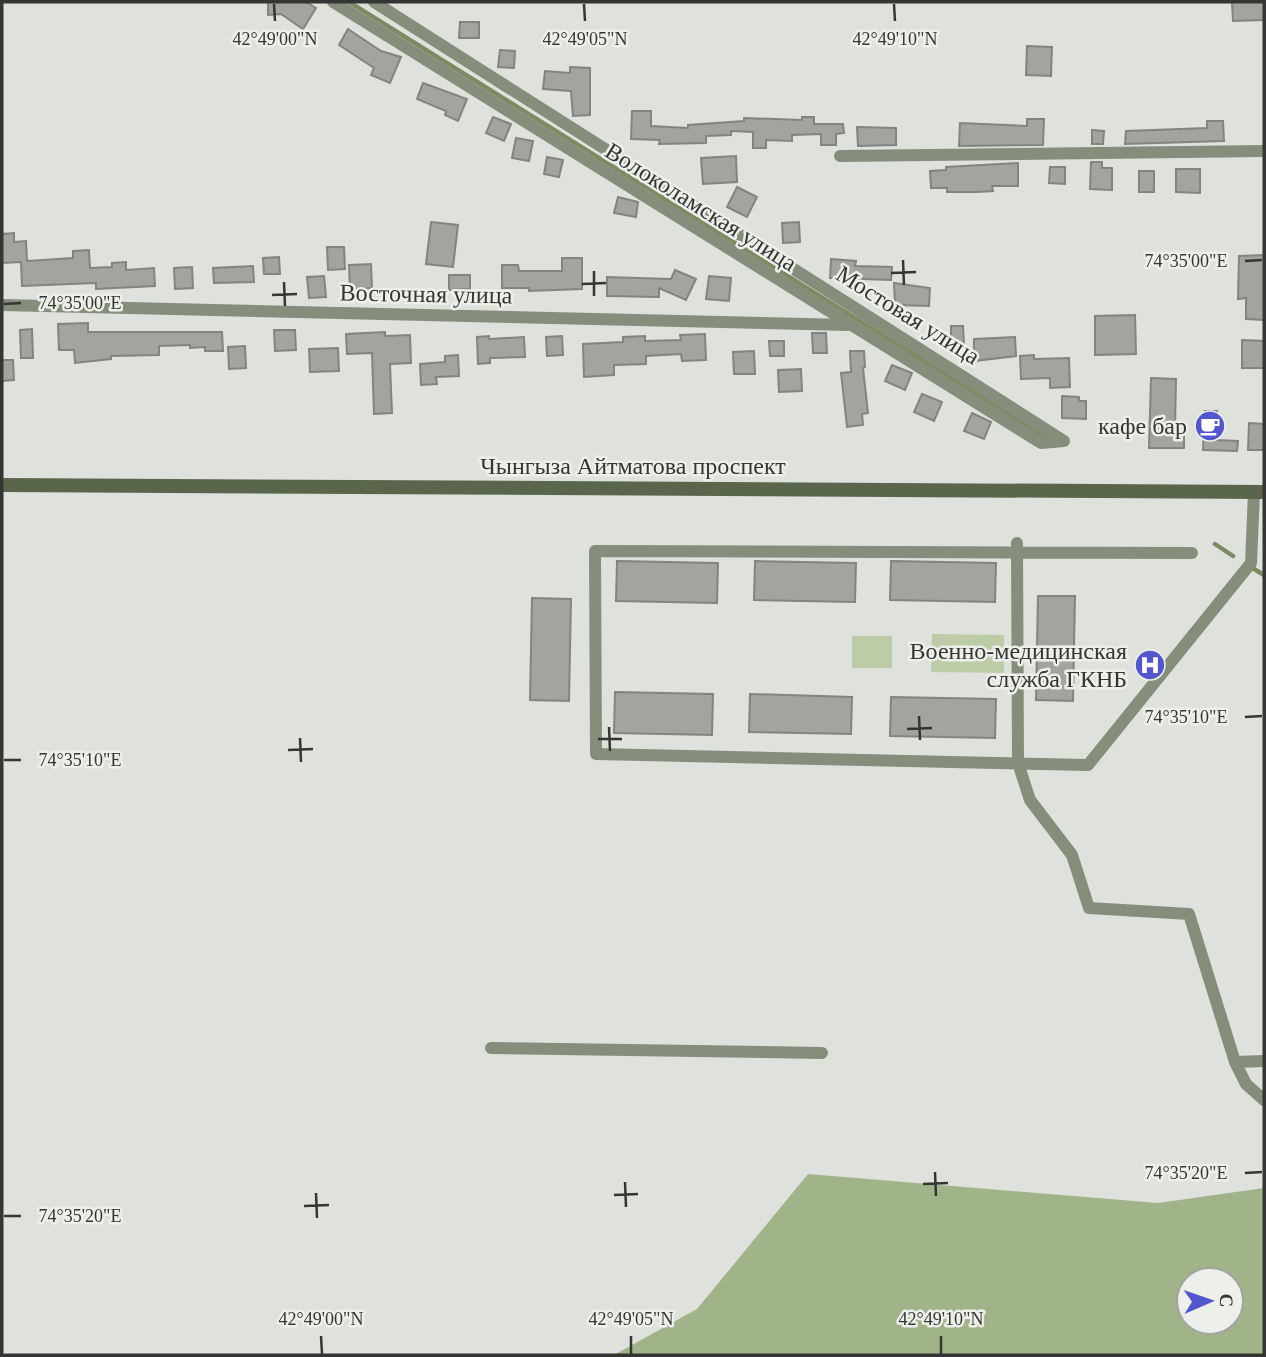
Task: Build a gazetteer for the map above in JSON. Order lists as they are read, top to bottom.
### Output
{
  "streets": {
    "main road": ["Чынгыза Айтматова проспект"],
    "street": ["Волоколамская улица", "Восточная улица", "Мостовая улица"]
  },
  "crossings": [
    ["Волоколамская улица", "Восточная улица"],
    ["Волоколамская улица", "Мостовая улица"]
  ],
  "places": {
    "cafe": ["кафе бар"],
    "hospital": ["Военно-медицинская служба ГКНБ"]
  },
  "north": "right",
  "coordinates": [
    "42°49'00\"N",
    "42°49'05\"N",
    "42°49'10\"N",
    "74°35'00\"E",
    "74°35'10\"E",
    "74°35'20\"E"
  ]
}
